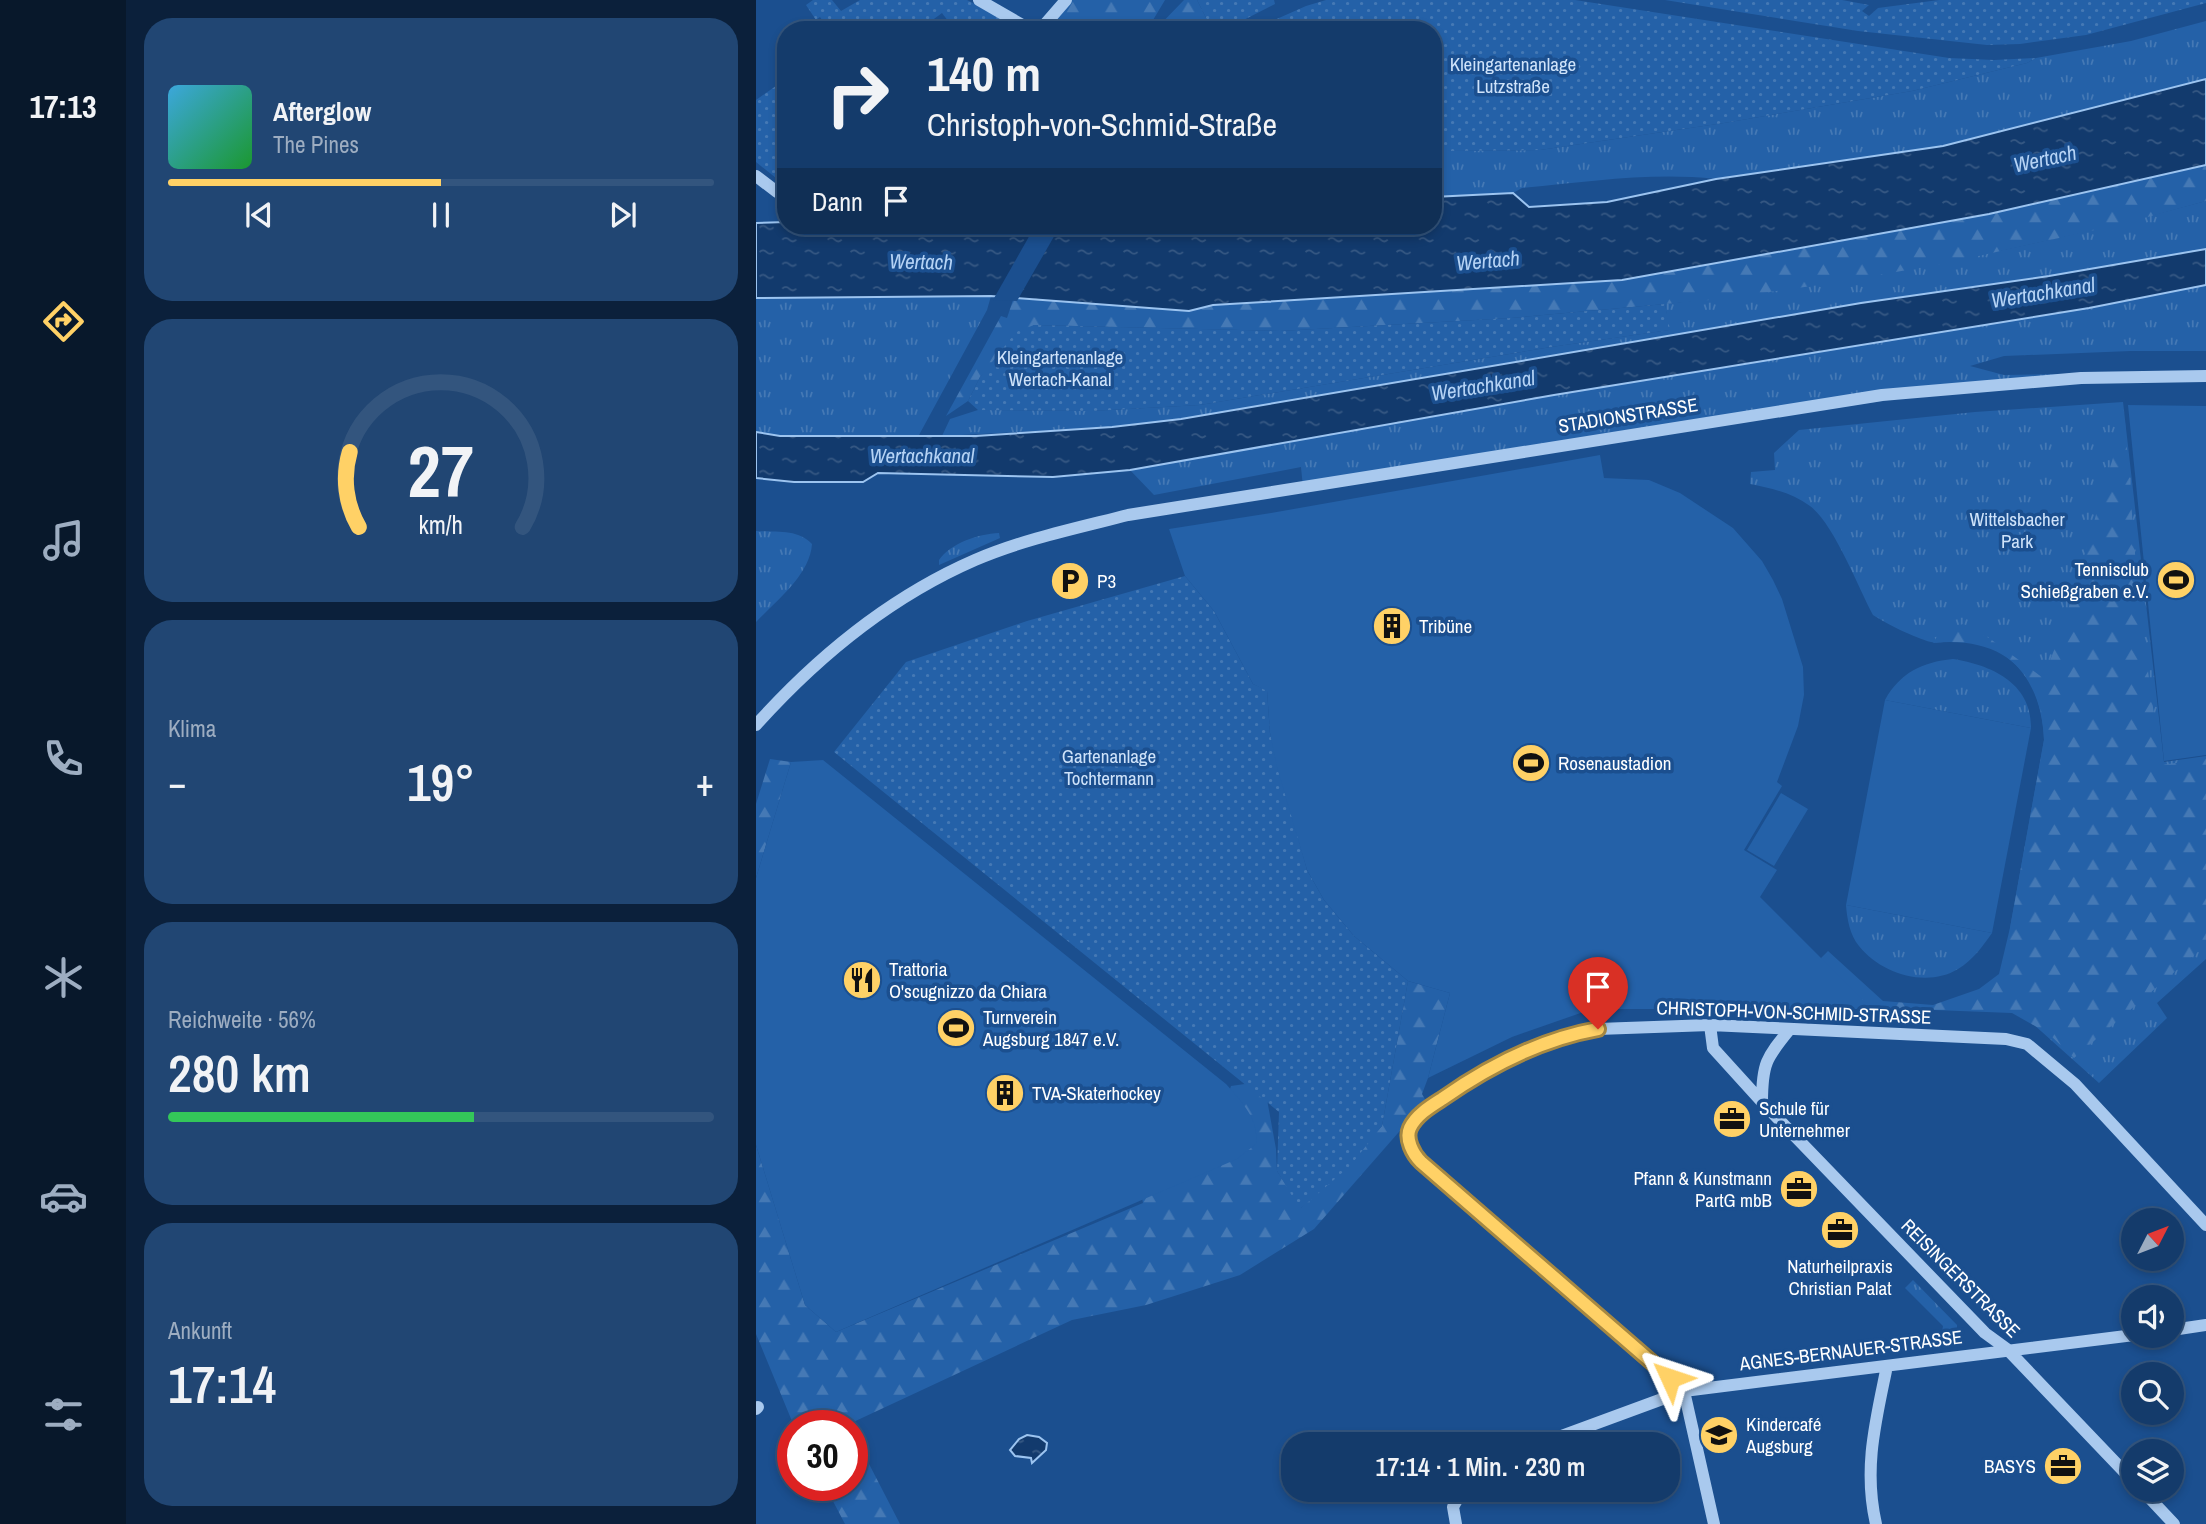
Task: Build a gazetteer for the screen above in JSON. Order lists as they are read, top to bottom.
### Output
{
  "streets": {
    "street": [
      "STADIONSTRASSE",
      "CHRISTOPH-VON-SCHMID-STRASSE",
      "REISINGERSTRASSE",
      "AGNES-BERNAUER-STRASSE"
    ]
  },
  "crossings": [
    ["CHRISTOPH-VON-SCHMID-STRASSE", "REISINGERSTRASSE"],
    ["CHRISTOPH-VON-SCHMID-STRASSE", "AGNES-BERNAUER-STRASSE"],
    ["REISINGERSTRASSE", "AGNES-BERNAUER-STRASSE"]
  ],
  "water": ["Wertach", "Wertachkanal"],
  "parks": [
    "Kleingartenanlage Lutzstraße",
    "Kleingartenanlage Wertach-Kanal",
    "Wittelsbacher Park",
    "Gartenanlage Tochtermann"
  ],
  "places": {
    "sports": ["Tennisclub Schießgraben e.V.", "Rosenaustadion", "Turnverein Augsburg 1847 e.V."],
    "parking": ["P3"],
    "building": ["Tribüne", "TVA-Skaterhockey"],
    "restaurant": ["Trattoria O'scugnizzo da Chiara"],
    "office": [
      "Schule für Unternehmer",
      "Pfann & Kunstmann PartG mbB",
      "Naturheilpraxis Christian Palat",
      "BASYS"
    ],
    "school or university": ["Kindercafé Augsburg"]
  },
  "north": "top right",
  "page": {
    "tabs": "17:13",
    "turn": ["140 m", "Christoph-von-Schmid-Straße"],
    "song": ["Afterglow", "The Pines"],
    "then": "Dann",
    "tile": [
      "Klima",
      ["Reichweite · 56%", "280 km"],
      ["Ankunft", "17:14"]
    ],
    "heat": ["−", "19°", "+"],
    "limit": "30",
    "trip": "17:14 · 1 Min. · 230 m",
    "gauge": ["27", "km/h"]
  }
}
